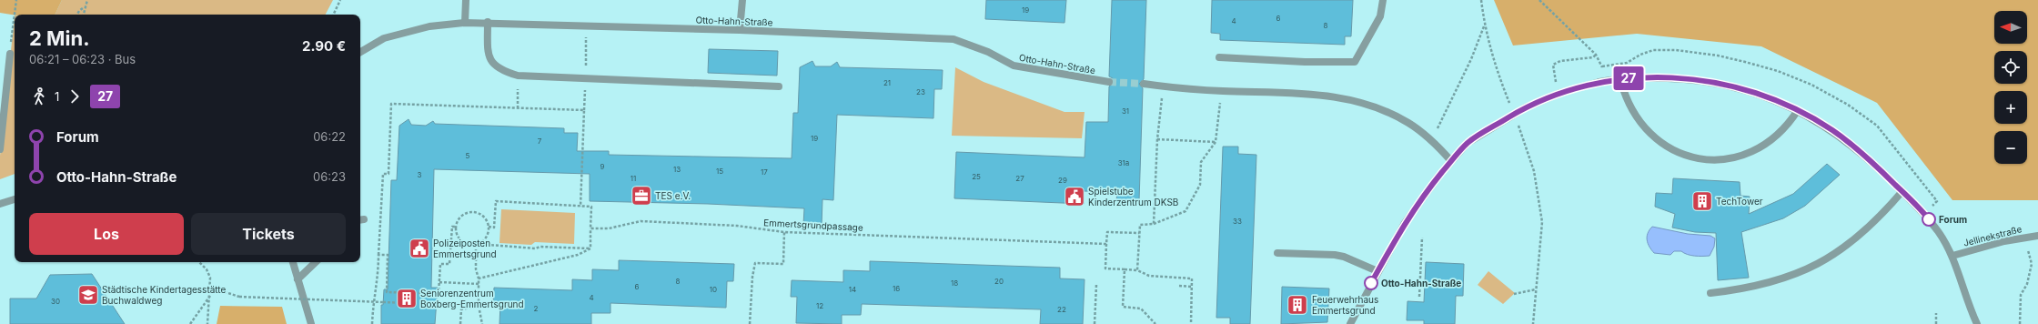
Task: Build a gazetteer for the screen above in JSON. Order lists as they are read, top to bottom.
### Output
{
  "streets": {
    "street": ["Otto-Hahn-Straße", "Jellinekstraße"],
    "path": ["Emmertsgrundpassage"]
  },
  "places": {
    "office": ["TES e.V."],
    "public building": ["Spielstube Kinderzentrum DKSB", "Polizeiposten Emmertsgrund"],
    "building": ["TechTower", "Seniorenzentrum Boxberg-Emmertsgrund", "Feuerwehrhaus Emmertsgrund"],
    "other": ["Forum", "Otto-Hahn-Straße"],
    "school or university": ["Städtische Kindertagesstätte Buchwaldweg"]
  },
  "lines": ["bus line 27"],
  "house_numbers": [
    "19",
    "6",
    "4",
    "8",
    "21",
    "23",
    "31",
    "19",
    "7",
    "5",
    "31a",
    "9",
    "13",
    "15",
    "17",
    "3",
    "25",
    "11",
    "27",
    "29",
    "33",
    "8",
    "20",
    "18",
    "6",
    "16",
    "10",
    "14",
    "4",
    "30",
    "12",
    "2",
    "22"
  ],
  "north": "left",
  "page": {
    "on_map": "27",
    "map_buttons": ["+", "−"],
    "heading": ["2 Min.", "06:21 – 06:23 · Bus", "2.90 €"],
    "legs": ["1", "27"],
    "list": [
      {
        "name": "Forum",
        "value": "06:22"
      },
      {
        "name": "Otto-Hahn-Straße",
        "value": "06:23"
      }
    ],
    "buttons": ["Los", "Tickets"]
  }
}
